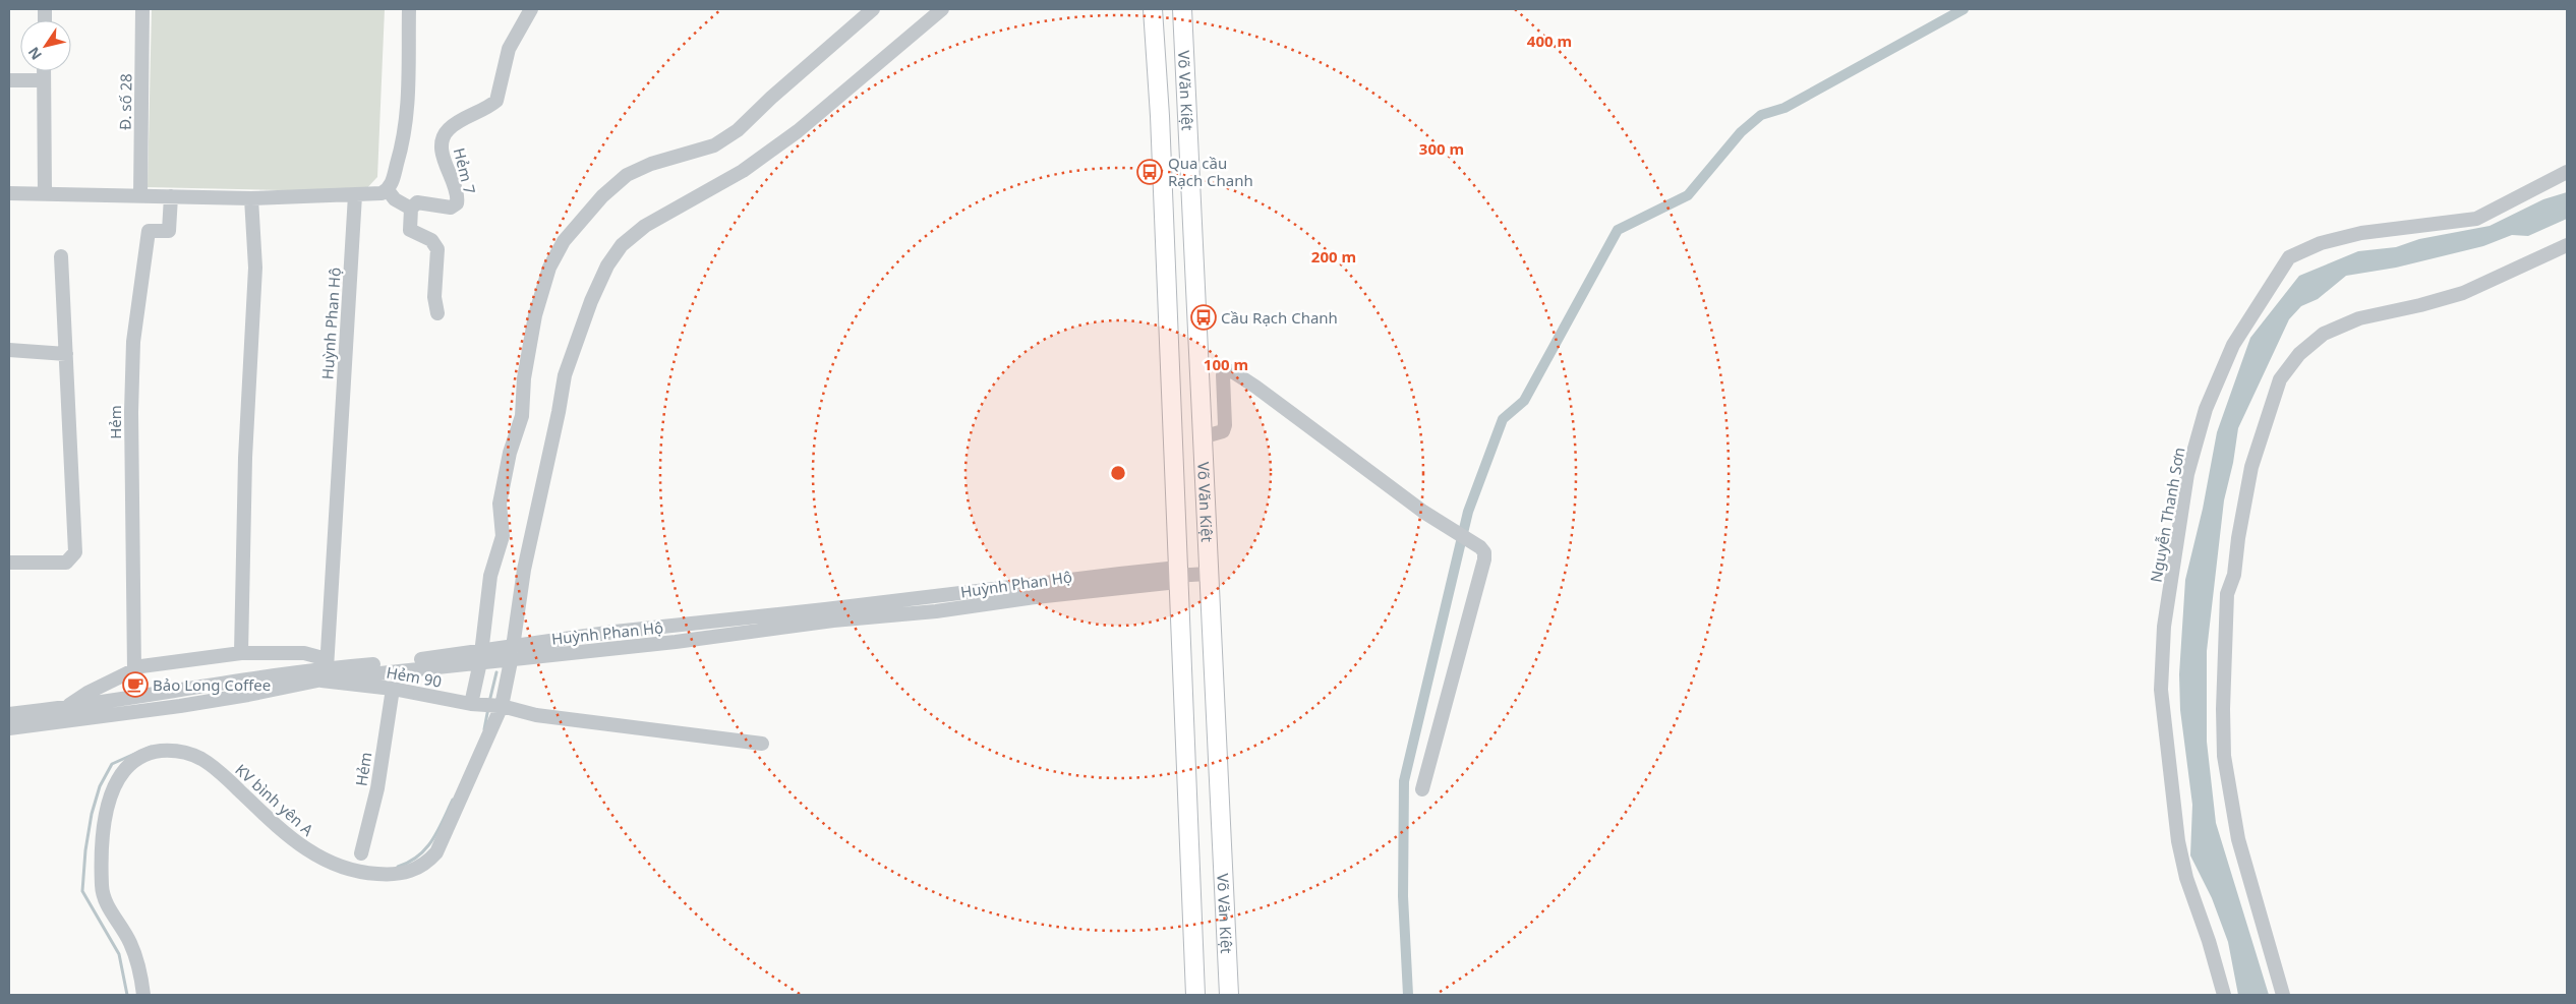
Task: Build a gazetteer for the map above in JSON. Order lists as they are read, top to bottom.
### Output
{
  "streets": {
    "main road": ["Võ Văn Kiệt"],
    "street": [
      "Đ. số 28",
      "Hẻm 7",
      "Huỳnh Phan Hộ",
      "Hẻm",
      "Nguyễn Thanh Sơn",
      "Hẻm 90",
      "KV bình yên A"
    ]
  },
  "crossings": [
    ["Võ Văn Kiệt", "Huỳnh Phan Hộ"],
    ["Huỳnh Phan Hộ", "Hẻm 90"],
    ["Huỳnh Phan Hộ", "KV bình yên A"],
    ["Hẻm", "Hẻm 90"],
    ["Hẻm 90", "KV bình yên A"]
  ],
  "places": {
    "bus stop": ["Qua cầu Rạch Chanh", "Cầu Rạch Chanh"],
    "cafe": ["Bảo Long Coffee"]
  },
  "north": "bottom left",
  "rings": [
    "400 m",
    "300 m",
    "200 m",
    "100 m"
  ]
}
